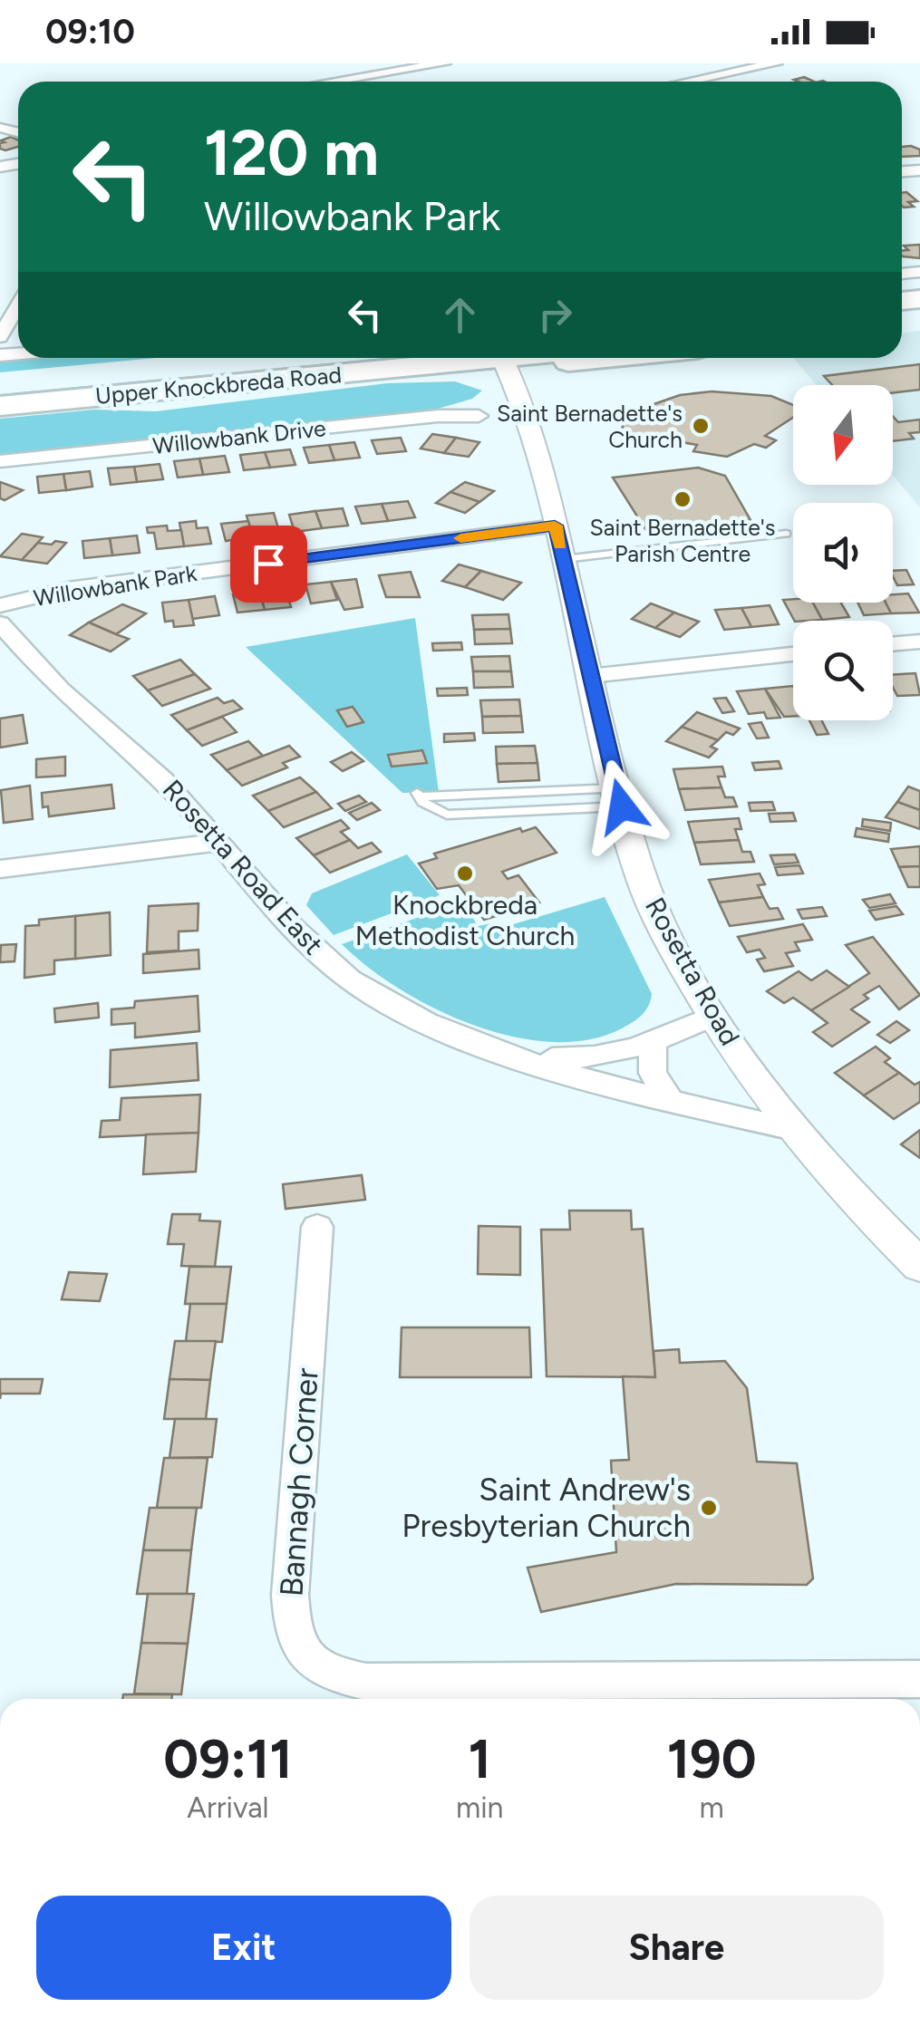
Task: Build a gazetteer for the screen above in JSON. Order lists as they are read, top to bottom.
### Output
{
  "streets": {
    "highway": ["Upper Knockbreda Road"],
    "street": [
      "Willowbank Drive",
      "Willowbank Park",
      "Rosetta Road East",
      "Rosetta Road",
      "Bannagh Corner"
    ]
  },
  "crossings": [
    ["Upper Knockbreda Road", "Rosetta Road"],
    ["Willowbank Park", "Rosetta Road"],
    ["Rosetta Road East", "Rosetta Road"]
  ],
  "places": [
    "Saint Bernadette's Church",
    "Saint Bernadette's Parish Centre",
    "Knockbreda Methodist Church",
    "Saint Andrew's Presbyterian Church"
  ],
  "north": "bottom",
  "page": {
    "status": "09:10",
    "turn": ["120 m", "Willowbank Park"],
    "eta": [
      "09:11",
      "Arrival",
      "1",
      "min",
      "190",
      "m"
    ],
    "buttons": ["Exit", "Share"]
  }
}
